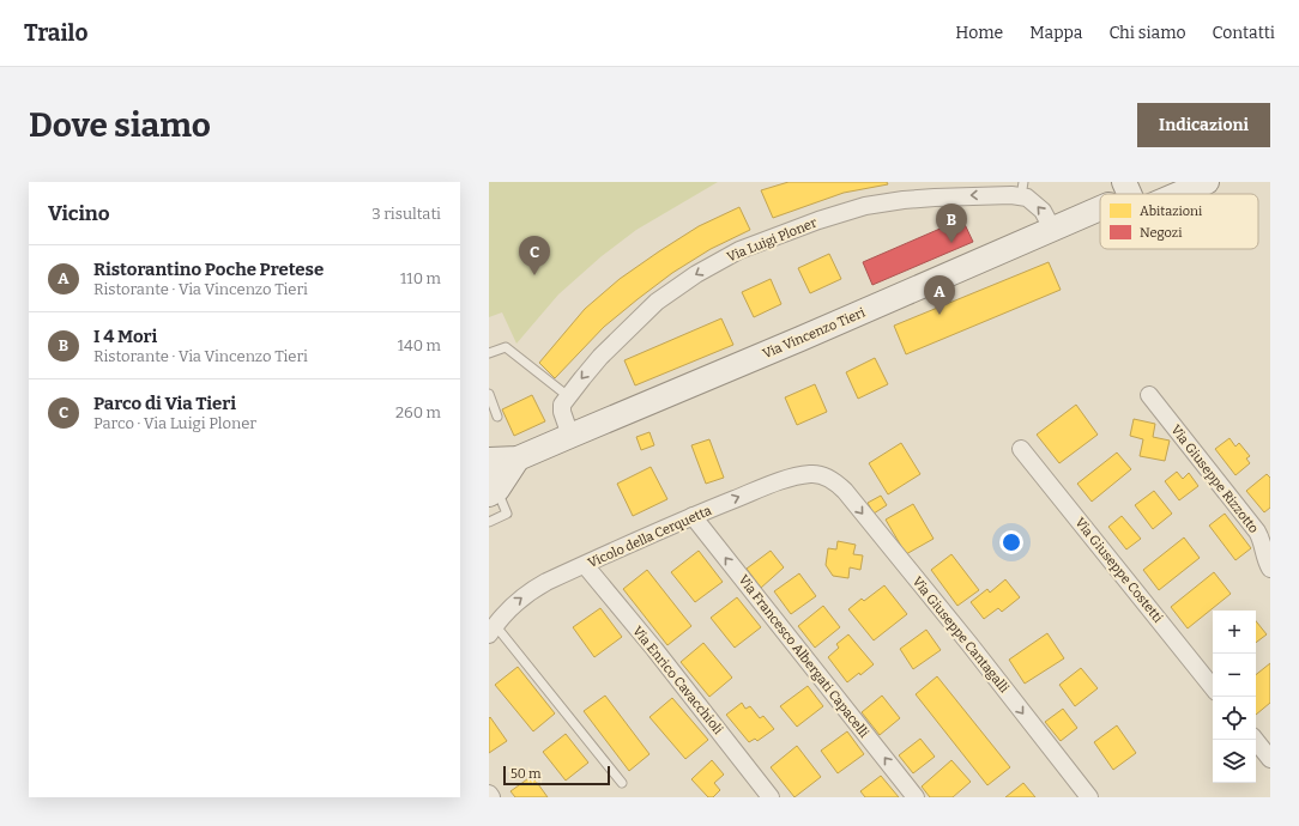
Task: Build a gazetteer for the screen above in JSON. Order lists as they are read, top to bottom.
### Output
{
  "streets": {
    "street": [
      "Via Luigi Ploner",
      "Via Vincenzo Tieri",
      "Via Giuseppe Rizzotto",
      "Vicolo della Cerquetta",
      "Via Giuseppe Costetti",
      "Via Giuseppe Cantagalli",
      "Via Francesco Albergati Capacelli",
      "Via Enrico Cavacchioli"
    ]
  },
  "crossings": [
    ["Via Luigi Ploner", "Via Vincenzo Tieri"],
    ["Vicolo della Cerquetta", "Via Giuseppe Cantagalli"],
    ["Vicolo della Cerquetta", "Via Francesco Albergati Capacelli"],
    ["Vicolo della Cerquetta", "Via Enrico Cavacchioli"]
  ],
  "one_way": [
    "Via Luigi Ploner",
    "Vicolo della Cerquetta",
    "Via Giuseppe Cantagalli",
    "Via Francesco Albergati Capacelli"
  ],
  "legend": ["Abitazioni", "Negozi"],
  "scale_bar": "50 m",
  "page": {
    "header": "Trailo",
    "nav": [
      "Home",
      "Mappa",
      "Chi siamo",
      "Contatti"
    ],
    "buttons": "Indicazioni",
    "title": "Dove siamo",
    "heading": ["Vicino", "3 risultati"],
    "pins": ["B", "C", "A"],
    "list": [
      {
        "mark": "A",
        "name": "Ristorantino Poche Pretese",
        "note": "Ristorante · Via Vincenzo Tieri",
        "value": "110 m"
      },
      {
        "mark": "B",
        "name": "I 4 Mori",
        "note": "Ristorante · Via Vincenzo Tieri",
        "value": "140 m"
      },
      {
        "mark": "C",
        "name": "Parco di Via Tieri",
        "note": "Parco · Via Luigi Ploner",
        "value": "260 m"
      }
    ],
    "map_buttons": ["+", "−"],
    "scale": "50 m"
  }
}
